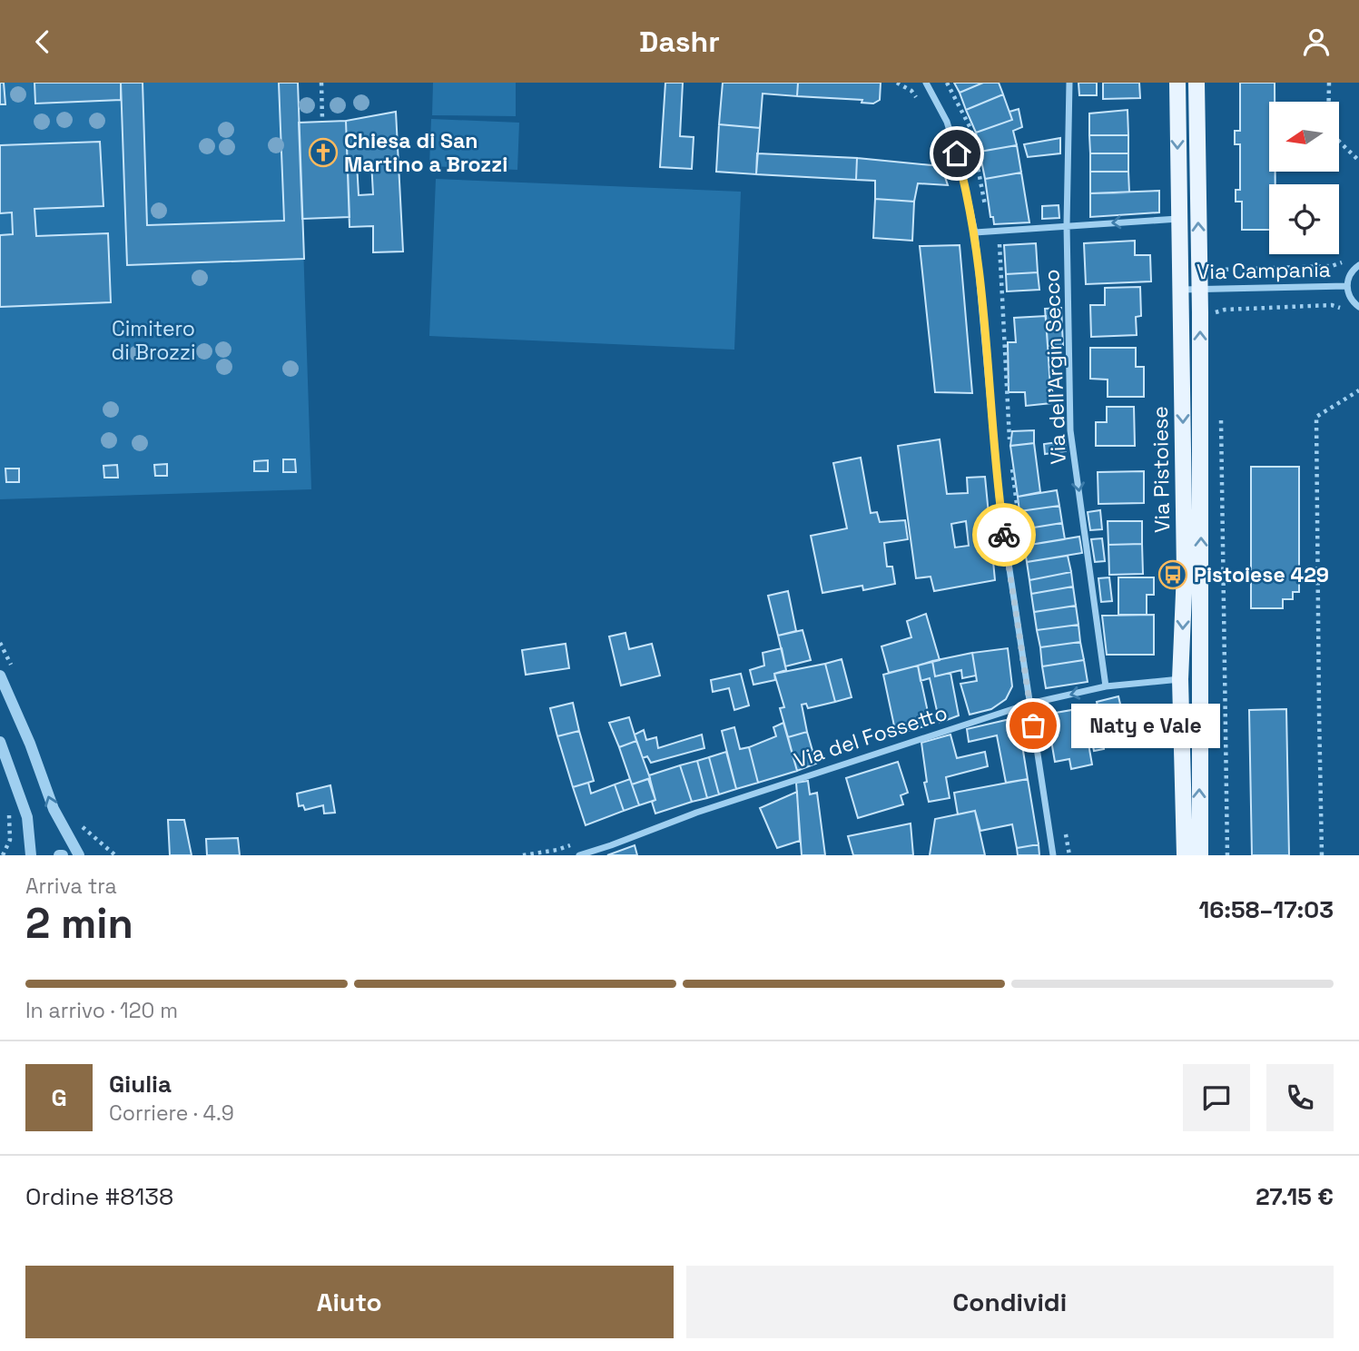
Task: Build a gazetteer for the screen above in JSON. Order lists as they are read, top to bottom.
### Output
{
  "streets": {
    "main road": ["Via Pistoiese"],
    "street": ["Via Campania", "Via dell'Argin Secco", "Via del Fossetto"]
  },
  "crossings": [
    ["Via Campania", "Via Pistoiese"],
    ["Via dell'Argin Secco", "Via del Fossetto"],
    ["Via Pistoiese", "Via del Fossetto"]
  ],
  "one_way": ["Via dell'Argin Secco"],
  "parks": ["Cimitero di Brozzi"],
  "places": {
    "church": ["Chiesa di San Martino a Brozzi"],
    "bus stop": ["Pistoiese 429"],
    "other": ["Naty e Vale"]
  },
  "north": "left",
  "page": {
    "header": "Dashr",
    "bubble": "Naty e Vale",
    "heading": ["2 min", "Arriva tra", "16:58–17:03"],
    "panel": [
      "Giulia",
      "Corriere · 4.9",
      "Ordine #8138",
      "27.15 €"
    ],
    "bar": "In arrivo · 120 m",
    "round": "G",
    "buttons": ["Aiuto", "Condividi"]
  }
}
